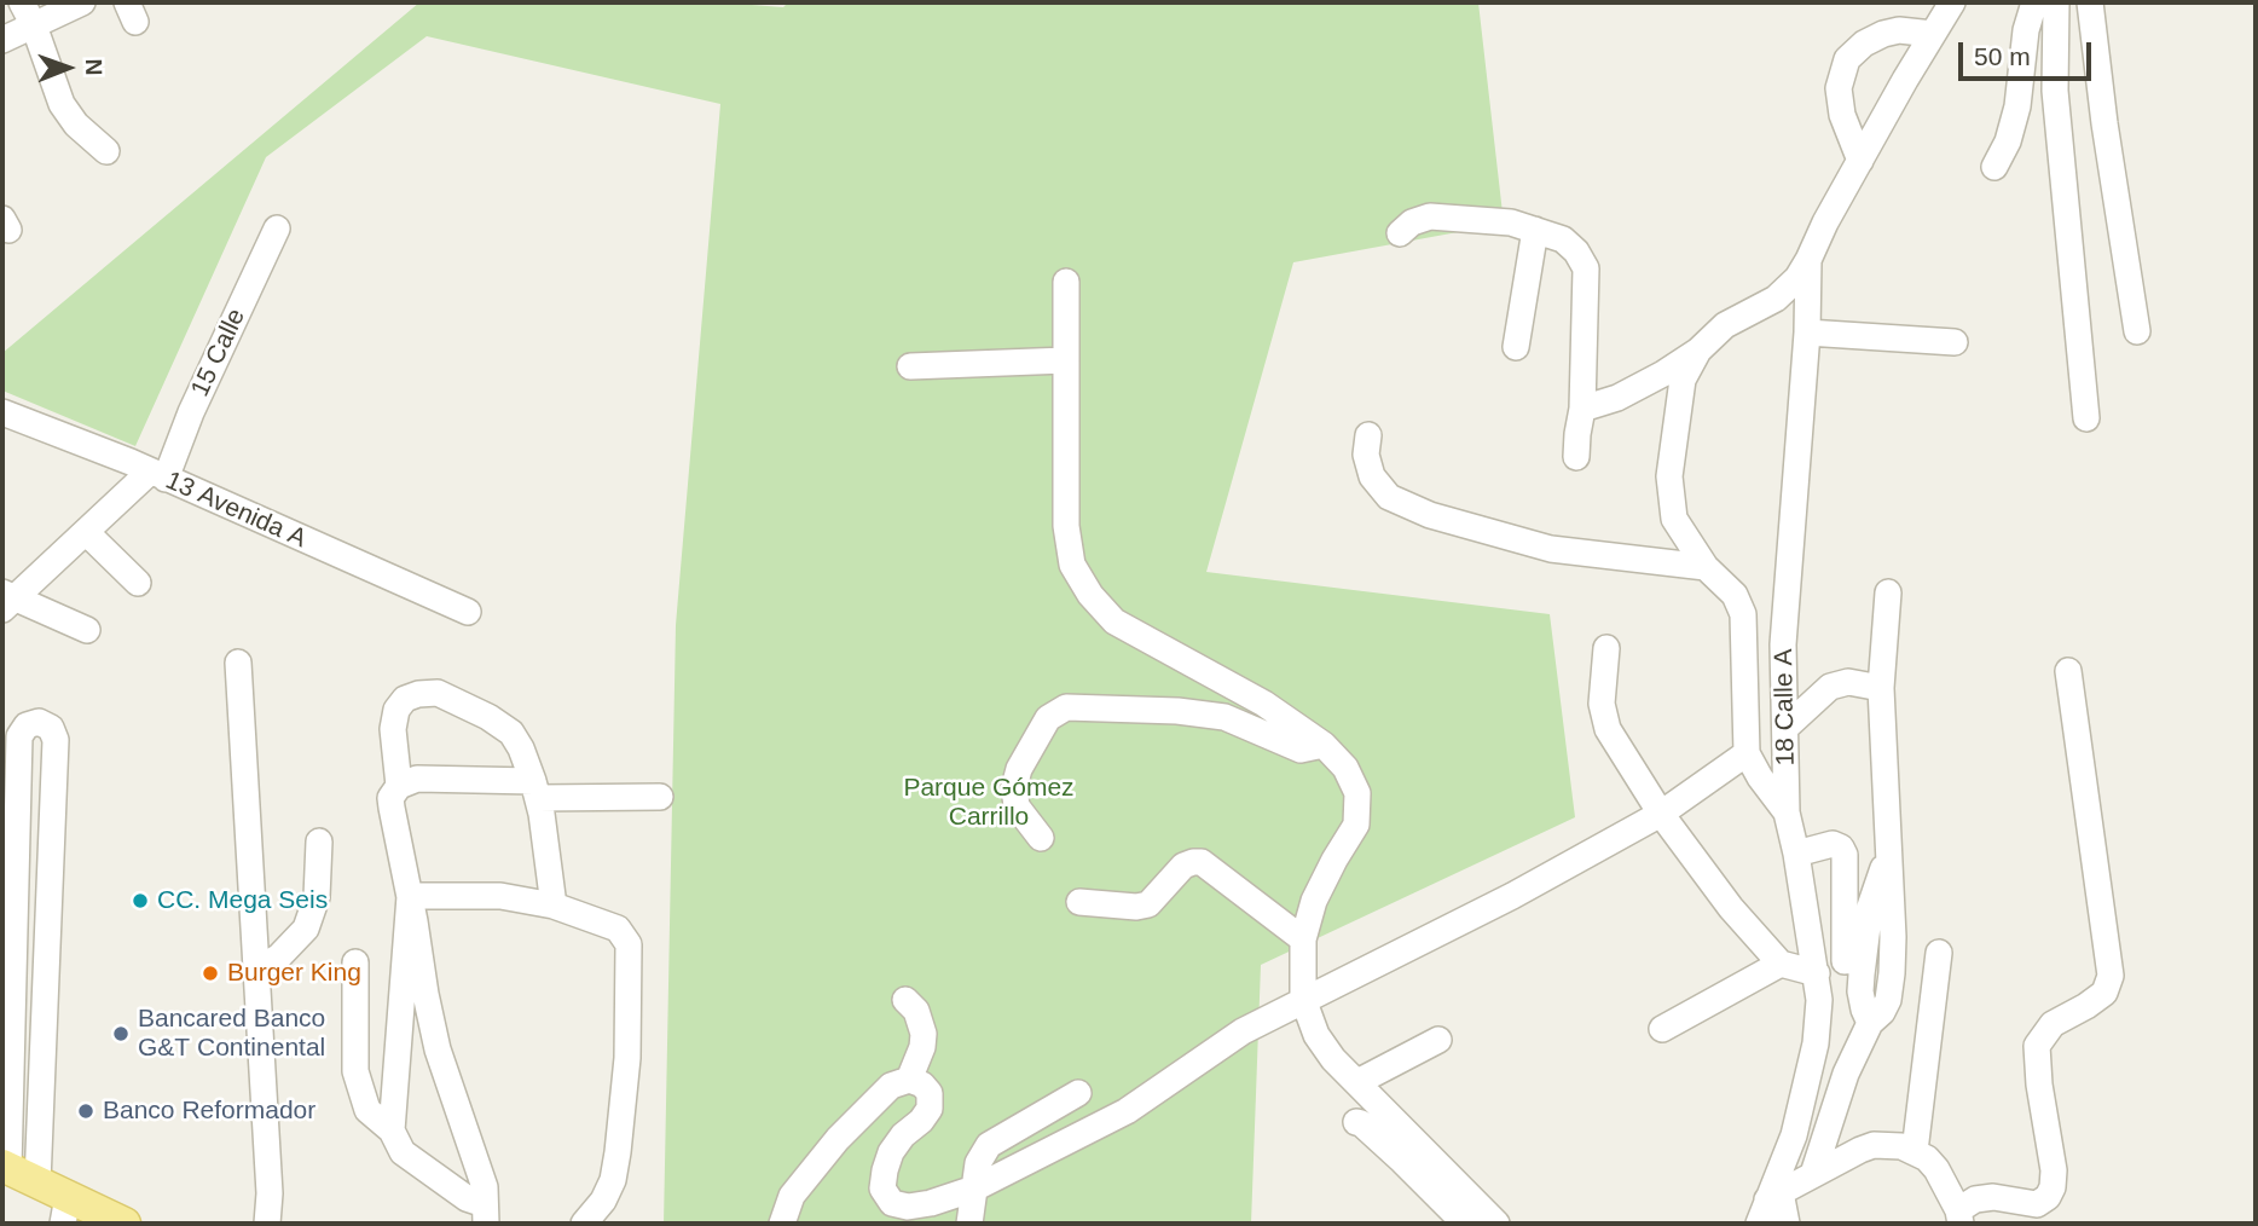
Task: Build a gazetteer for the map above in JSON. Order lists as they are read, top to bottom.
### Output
{
  "streets": {
    "street": ["15 Calle", "13 Avenida A", "18 Calle A"]
  },
  "crossings": [
    ["15 Calle", "13 Avenida A"]
  ],
  "parks": ["Parque Gómez Carrillo"],
  "places": [
    "CC. Mega Seis",
    "Burger King",
    "Bancared Banco G&T Continental",
    "Banco Reformador"
  ],
  "scale_bar": "50 m",
  "north": "right"
}
